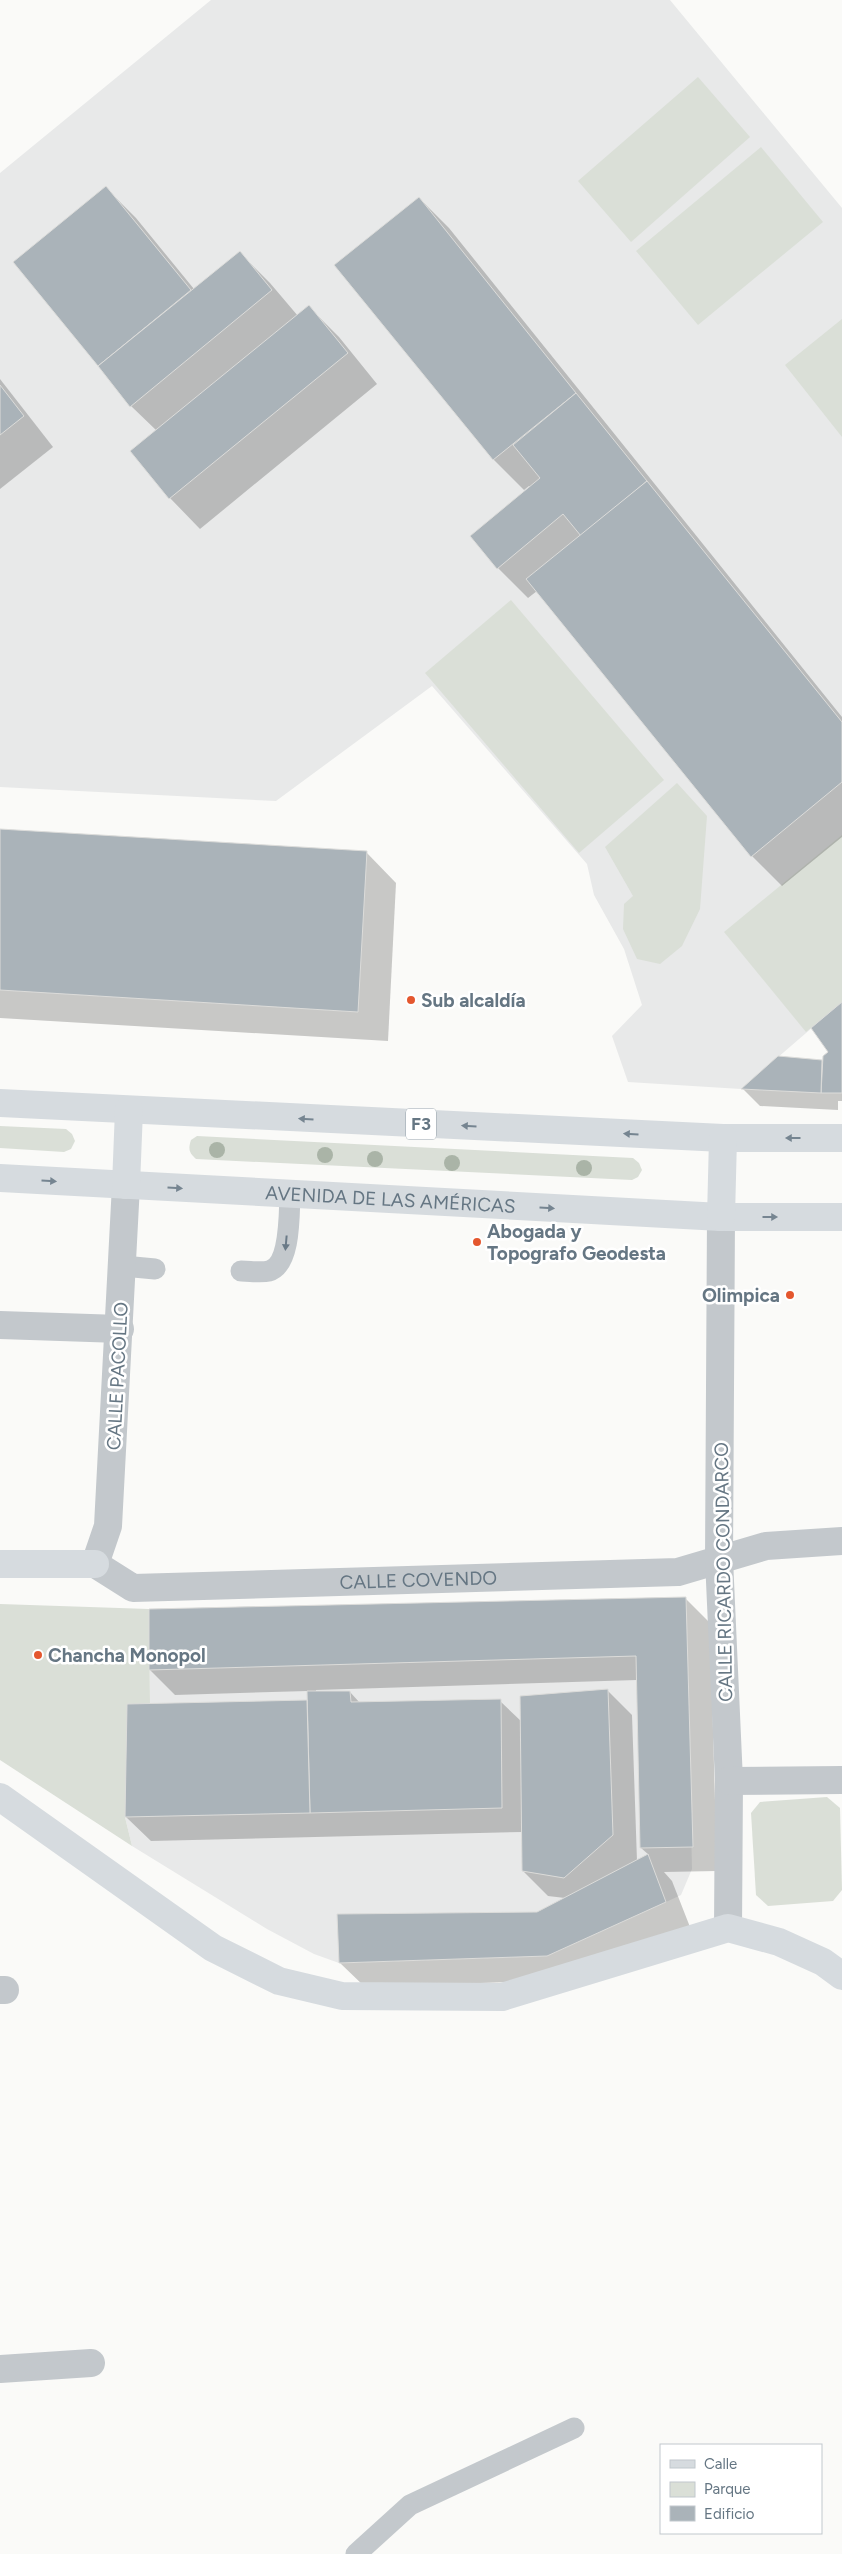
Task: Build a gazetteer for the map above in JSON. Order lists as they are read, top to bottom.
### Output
{
  "streets": {
    "main road": ["F3", "AVENIDA DE LAS AMÉRICAS"],
    "street": ["CALLE PACOLLO", "CALLE RICARDO CONDARCO", "CALLE COVENDO"]
  },
  "crossings": [
    ["AVENIDA DE LAS AMÉRICAS", "CALLE PACOLLO"],
    ["AVENIDA DE LAS AMÉRICAS", "CALLE RICARDO CONDARCO"],
    ["CALLE PACOLLO", "CALLE COVENDO"],
    ["CALLE RICARDO CONDARCO", "CALLE COVENDO"]
  ],
  "places": [
    "Sub alcaldía",
    "Abogada y Topografo Geodesta",
    "Olimpica",
    "Chancha Monopol"
  ],
  "legend": ["Calle", "Parque", "Edificio"]
}
